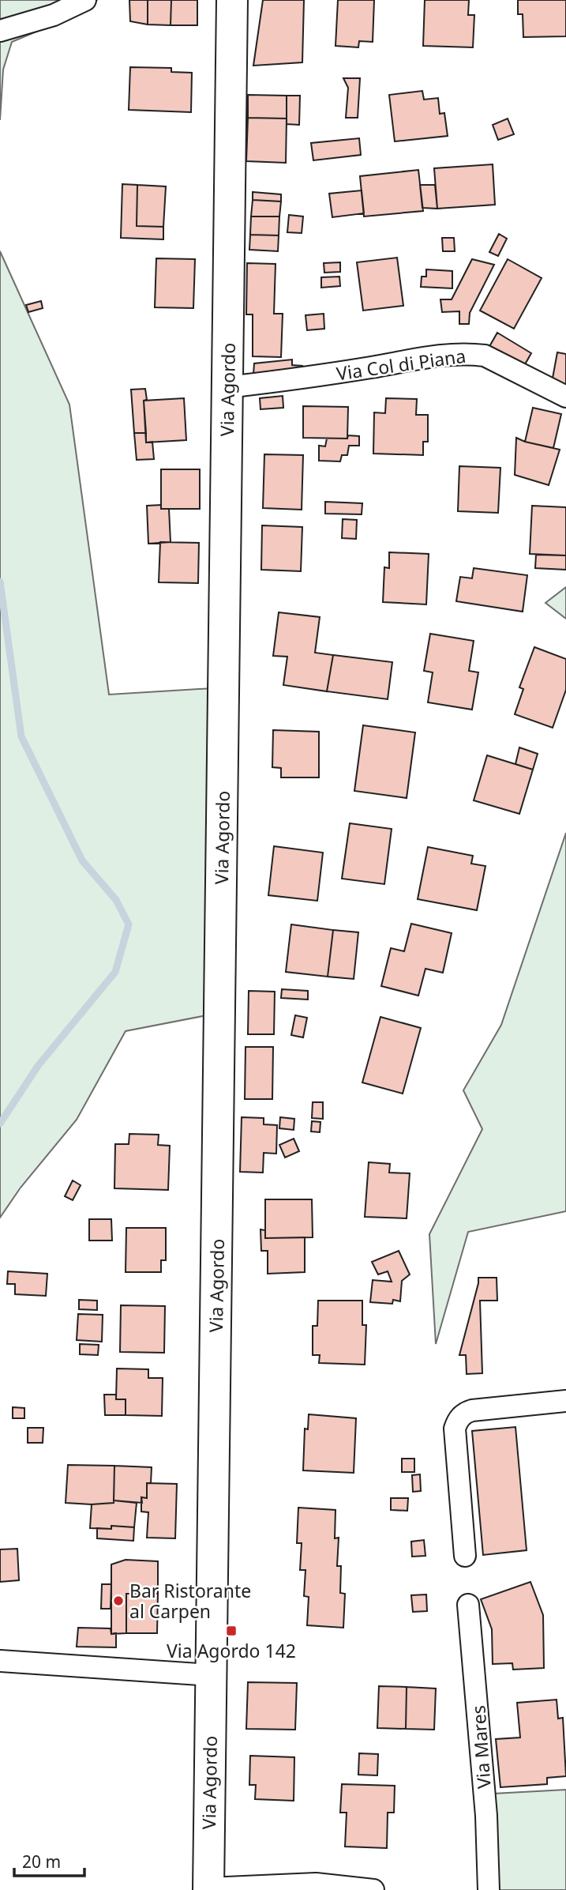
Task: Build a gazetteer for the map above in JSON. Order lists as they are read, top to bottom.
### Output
{
  "streets": {
    "main road": ["Via Agordo"],
    "street": ["Via Col di Piana", "Via Mares"]
  },
  "crossings": [
    ["Via Col di Piana", "Via Agordo"]
  ],
  "places": {
    "other": ["Bar Ristorante al Carpen"],
    "transit": ["Via Agordo 142"]
  },
  "scale_bar": "20 m"
}
